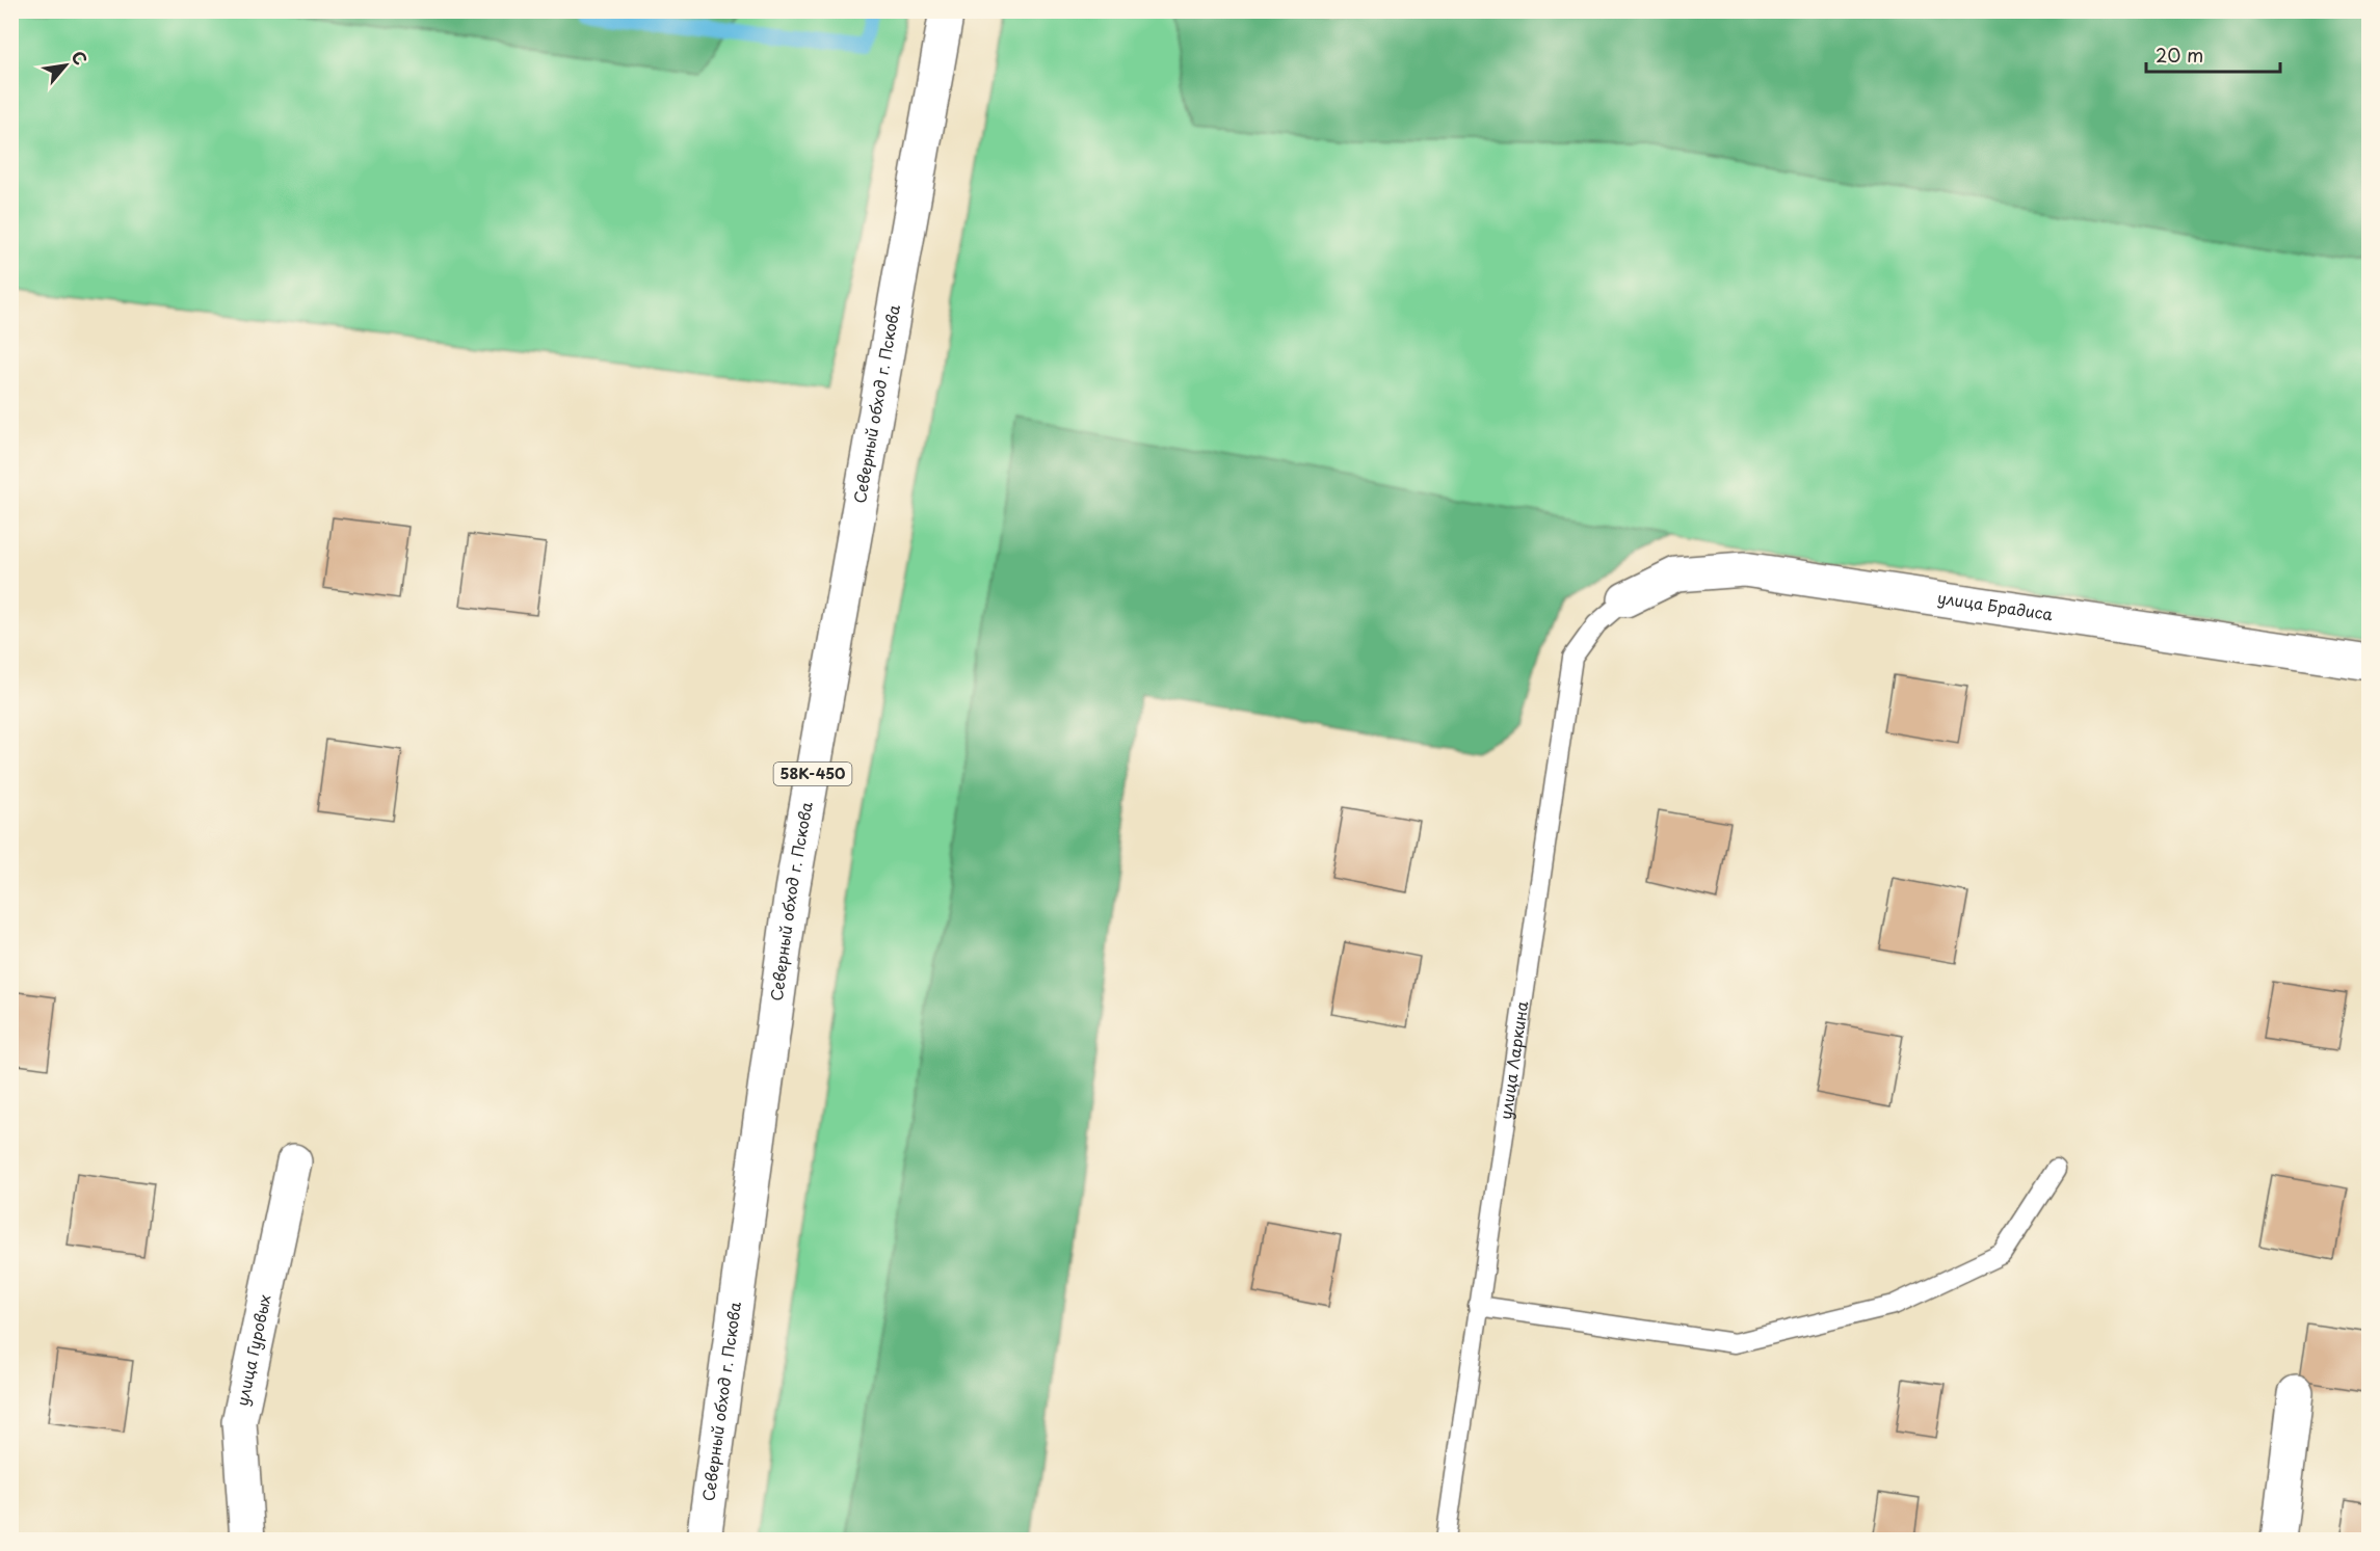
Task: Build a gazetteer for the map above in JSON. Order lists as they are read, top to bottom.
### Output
{
  "streets": {
    "main road": [
      "Северный обход г. Пскова",
      "улица Брадиса",
      "58К-450",
      "улица Гуровых"
    ],
    "lane": ["улица Ларкина"]
  },
  "crossings": [
    ["улица Брадиса", "улица Ларкина"]
  ],
  "scale_bar": "20 m",
  "north": "top right"
}
